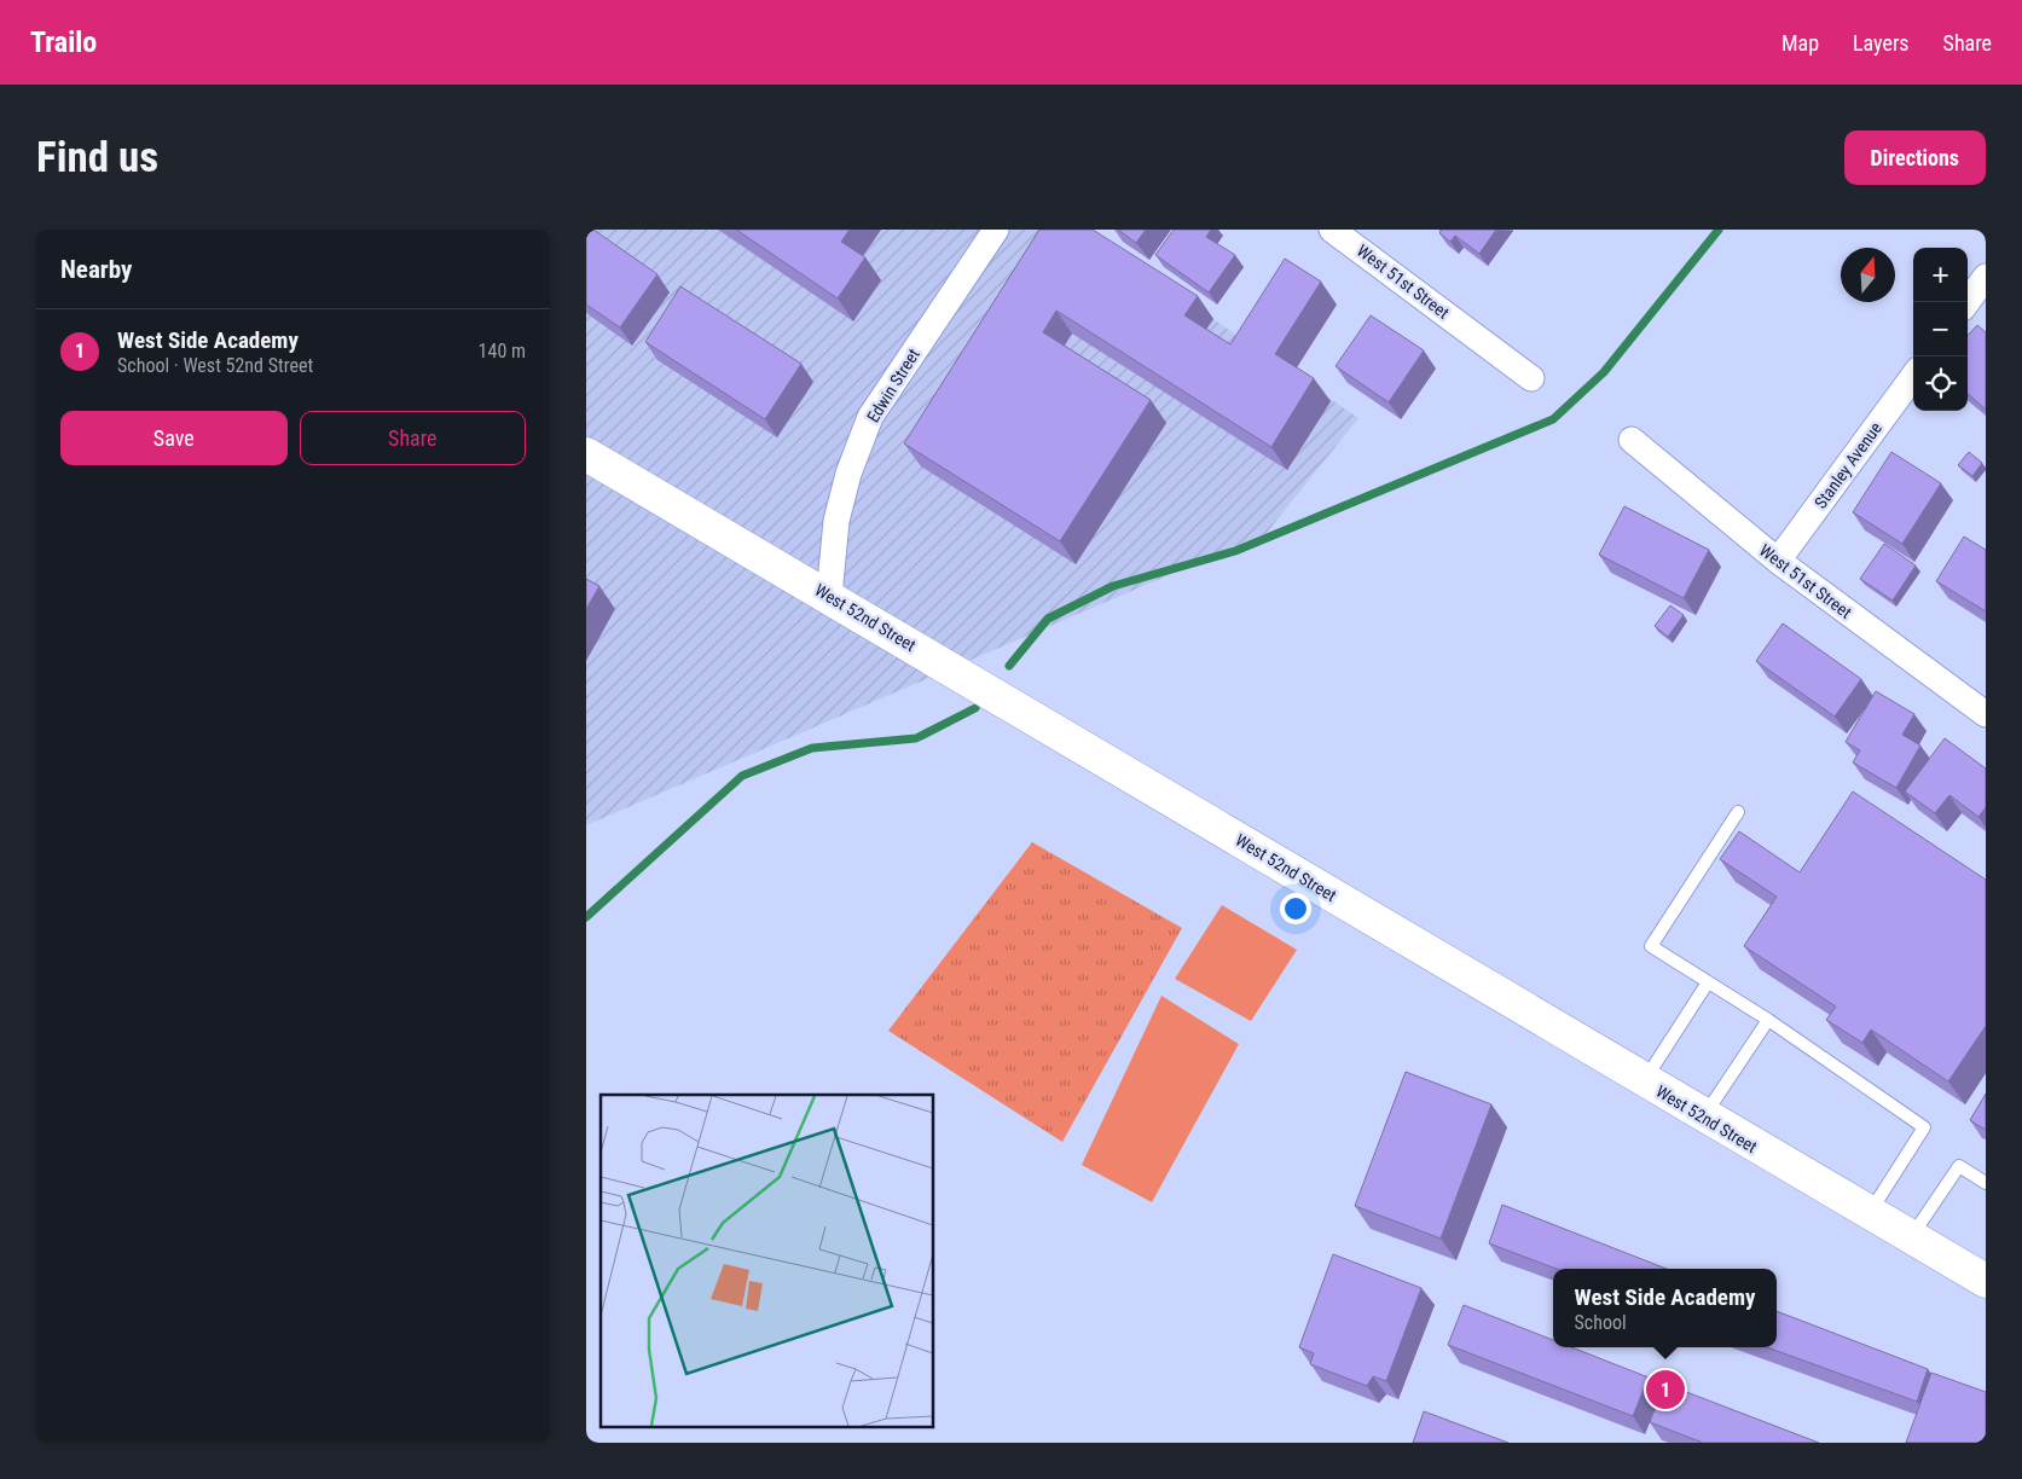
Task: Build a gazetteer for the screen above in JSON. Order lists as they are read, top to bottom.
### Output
{
  "streets": {
    "main road": ["West 52nd Street"],
    "street": ["West 51st Street", "Edwin Street", "Stanley Avenue"]
  },
  "crossings": [
    ["West 51st Street", "Stanley Avenue"],
    ["Edwin Street", "West 52nd Street"]
  ],
  "north": "top",
  "page": {
    "header": "Trailo",
    "nav": ["Map", "Layers", "Share"],
    "buttons": [
      "Directions",
      ["Save", "Share"]
    ],
    "title": "Find us",
    "heading": "Nearby",
    "map_buttons": ["+", "−"],
    "list": [
      {
        "mark": "1",
        "name": "West Side Academy",
        "note": "School · West 52nd Street",
        "value": "140 m"
      }
    ],
    "popup": ["West Side Academy", "School"],
    "pins": "1"
  }
}
